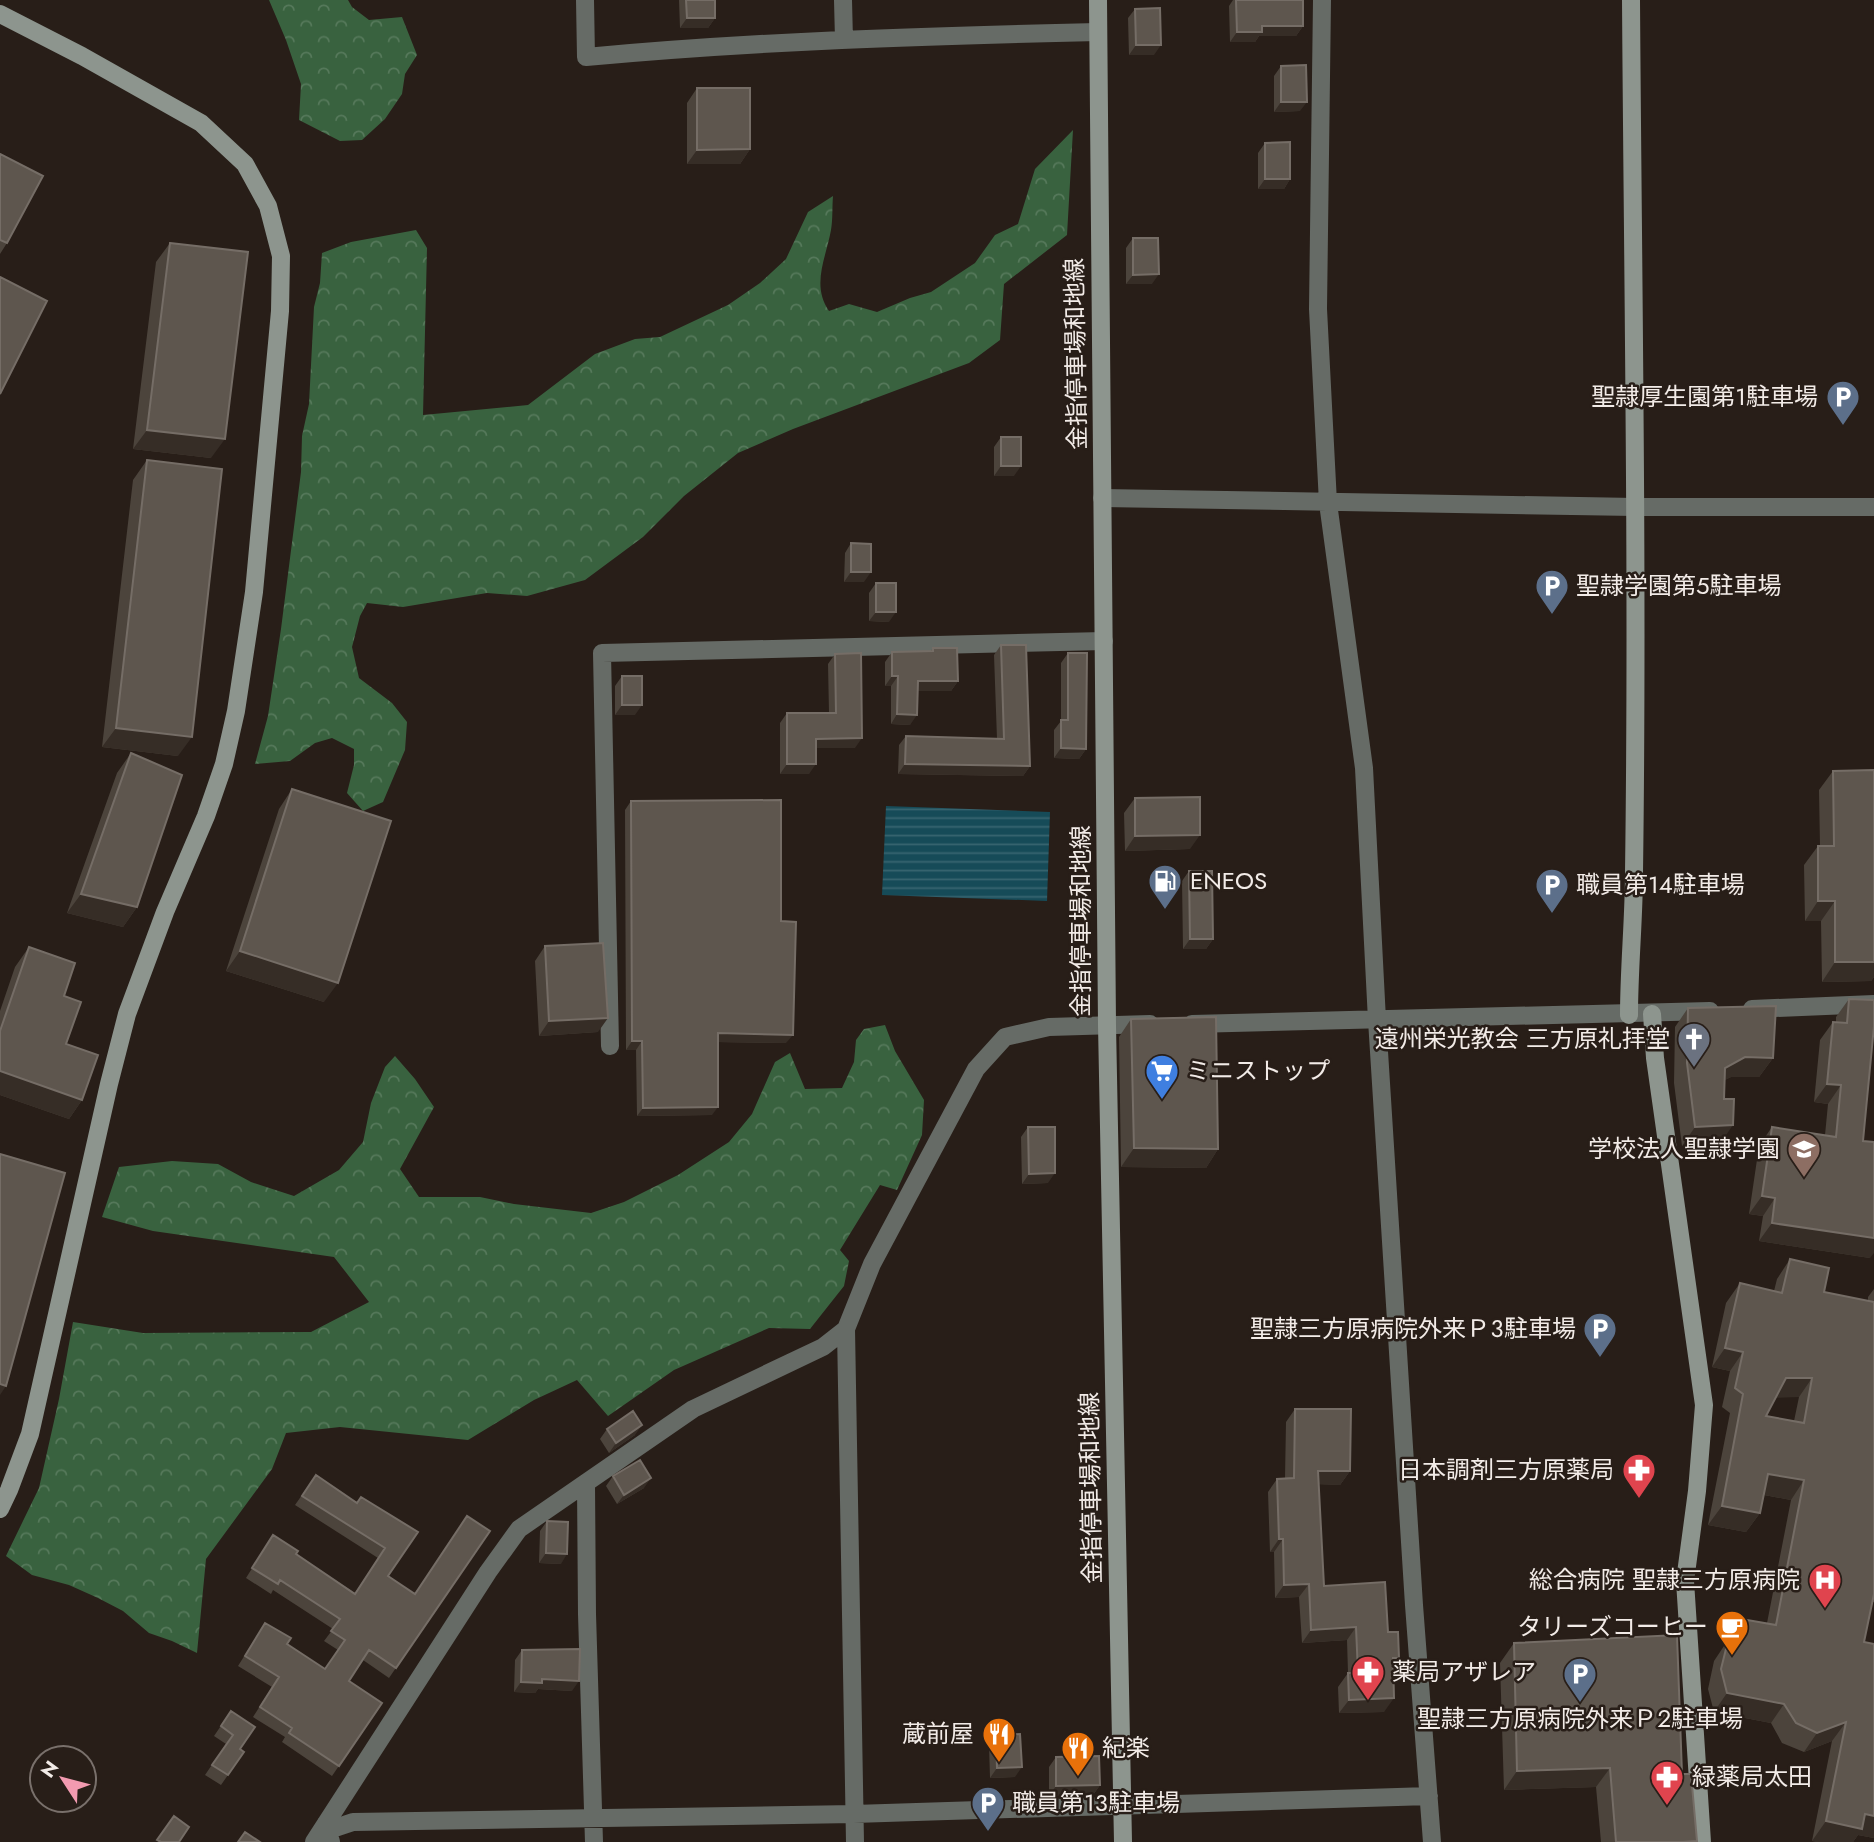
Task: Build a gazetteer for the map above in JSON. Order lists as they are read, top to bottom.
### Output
{
  "streets": {
    "street": ["金指停車場和地線"]
  },
  "places": {
    "parking": [
      "聖隷厚生園第1駐車場",
      "聖隷学園第5駐車場",
      "職員第14駐車場",
      "聖隷三方原病院外来Ｐ３駐車場",
      "聖隷三方原病院外来Ｐ２駐車場",
      "職員第13駐車場"
    ],
    "fuel station": ["ENEOS"],
    "church": ["遠州栄光教会 三方原礼拝堂"],
    "supermarket": ["ミニストップ"],
    "school or university": ["学校法人聖隷学園"],
    "pharmacy": ["日本調剤三方原薬局", "薬局アザレア", "緑薬局太田"],
    "hospital": ["総合病院 聖隷三方原病院"],
    "cafe": ["タリーズコーヒー"],
    "restaurant": ["蔵前屋", "紀楽"]
  },
  "north": "top left"
}
